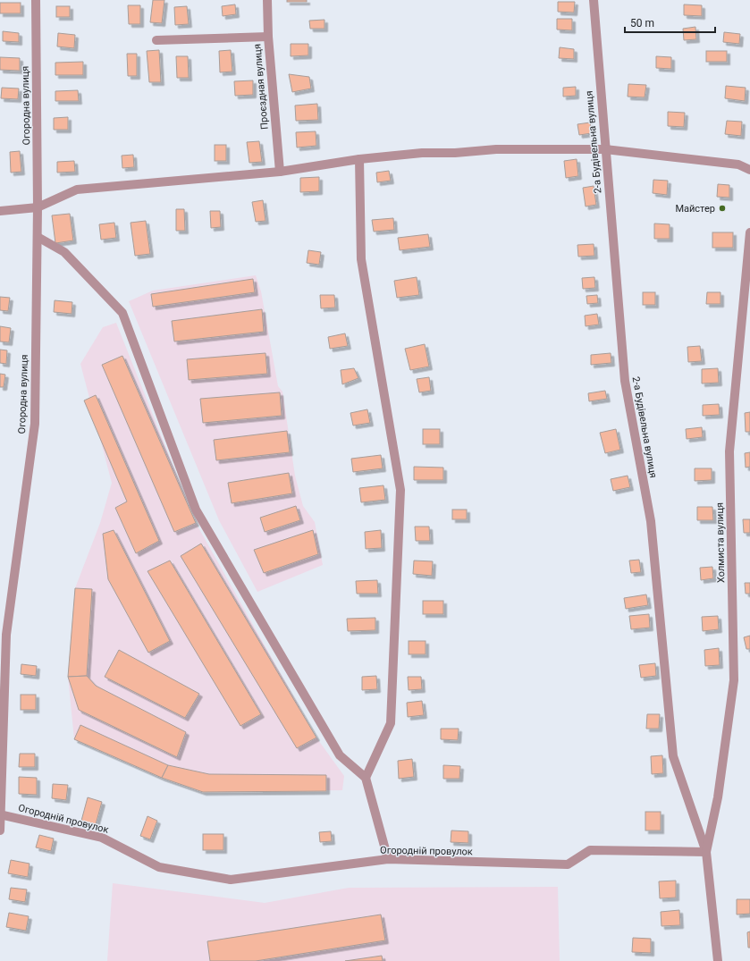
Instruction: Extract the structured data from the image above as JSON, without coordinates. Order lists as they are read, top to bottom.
{
  "streets": {
    "street": [
      "Проєздная вулиця",
      "Огородна вулиця",
      "2-а Будівельна вулиця",
      "Холмиста вулиця",
      "Огородній провулок"
    ]
  },
  "crossings": [
    ["Огородна вулиця", "Огородній провулок"],
    ["2-а Будівельна вулиця", "Холмиста вулиця"],
    ["2-а Будівельна вулиця", "Огородній провулок"],
    ["Холмиста вулиця", "Огородній провулок"]
  ],
  "places": ["Майстер"],
  "scale_bar": "50 m"
}
